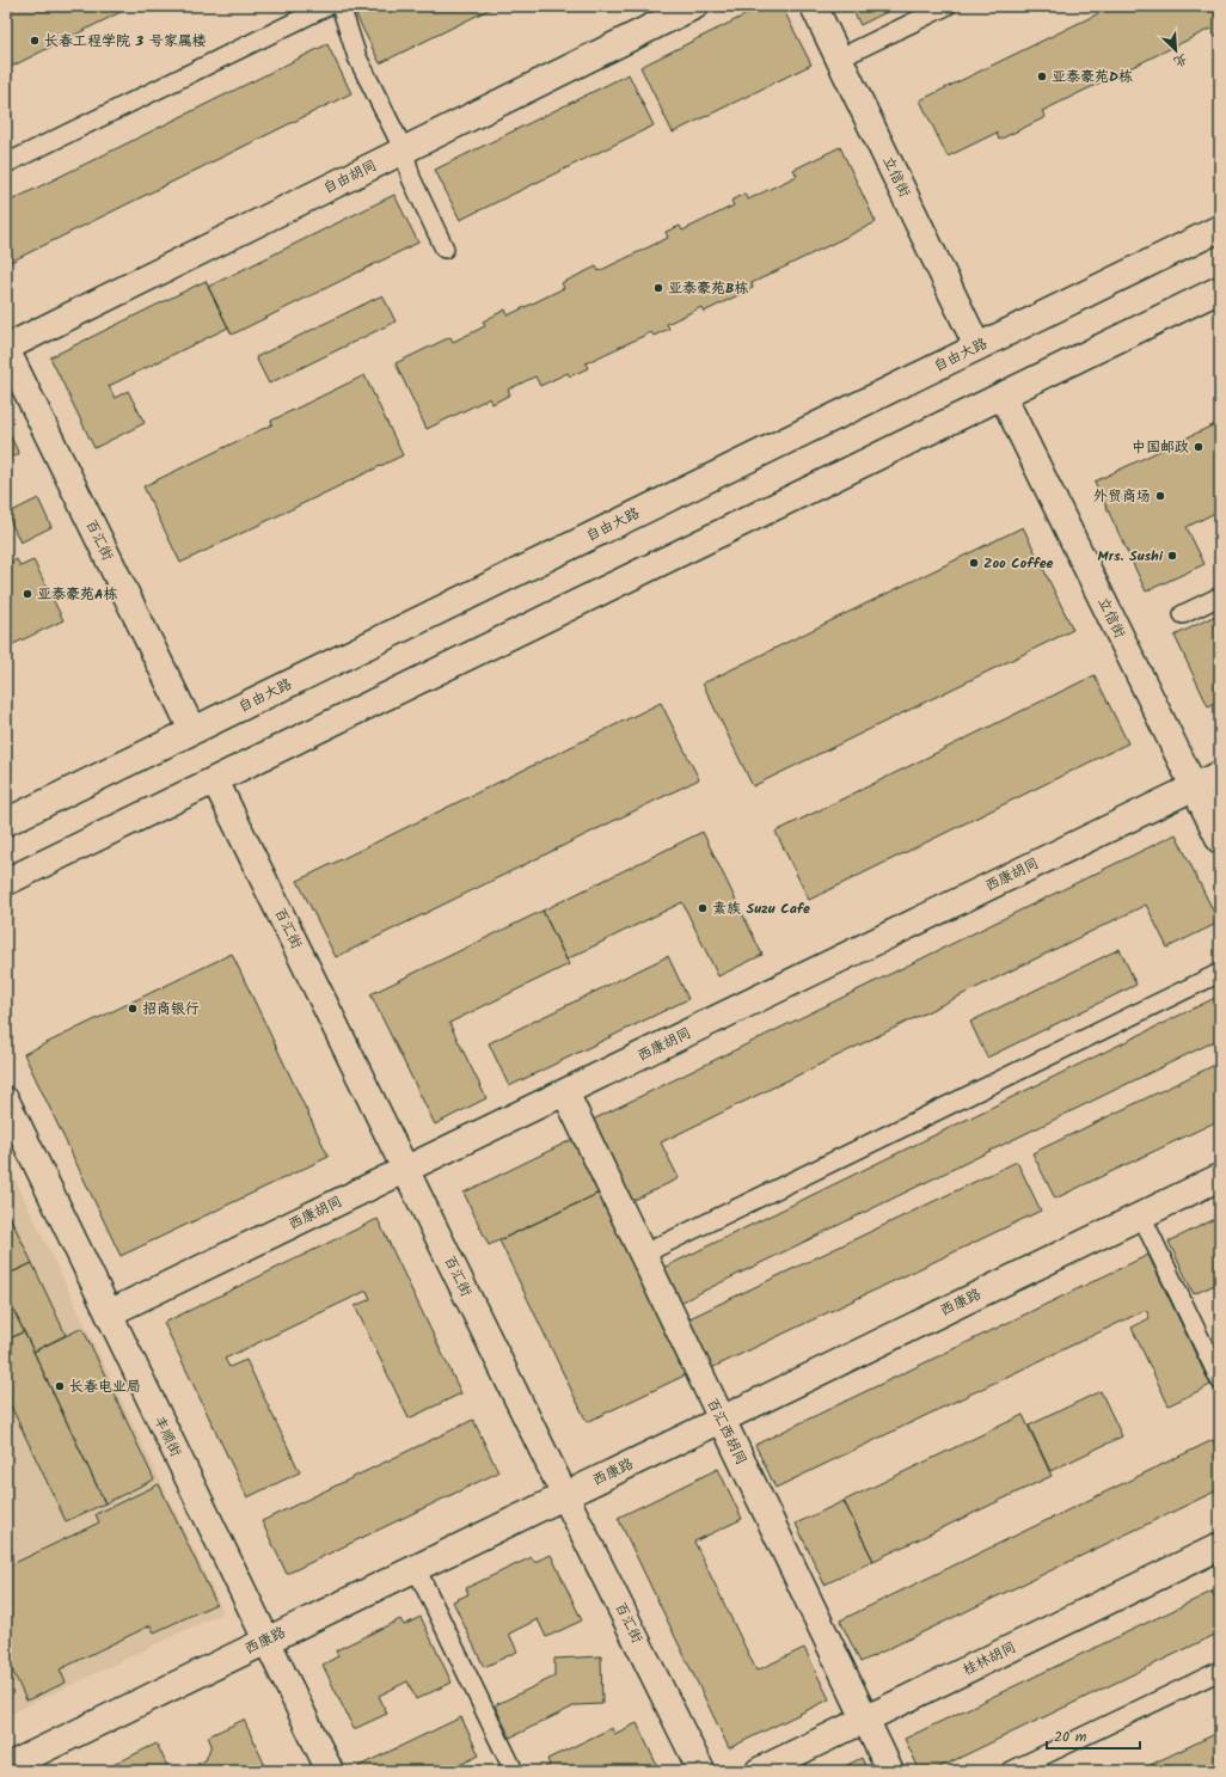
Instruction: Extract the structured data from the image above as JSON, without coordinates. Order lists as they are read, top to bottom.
{
  "streets": {
    "street": [
      "自由胡同",
      "立信街",
      "自由大路",
      "百汇街",
      "西康胡同",
      "西康路",
      "百汇西胡同",
      "丰顺街",
      "桂林胡同"
    ]
  },
  "crossings": [
    ["自由胡同", "百汇街"],
    ["立信街", "自由大路"],
    ["立信街", "西康胡同"],
    ["自由大路", "百汇街"],
    ["百汇街", "西康胡同"],
    ["百汇街", "西康路"],
    ["西康胡同", "百汇西胡同"],
    ["西康胡同", "丰顺街"],
    ["西康路", "百汇西胡同"],
    ["西康路", "丰顺街"],
    ["百汇西胡同", "桂林胡同"]
  ],
  "places": [
    "长春工程学院 3 号家属楼",
    "亚泰豪苑D栋",
    "亚泰豪苑B栋",
    "中国邮政",
    "外贸商场",
    "Mrs. Sushi",
    "Zoo Coffee",
    "亚泰豪苑A栋",
    "素族 Suzu Cafe",
    "招商银行",
    "长春电业局"
  ],
  "scale_bar": "20 m",
  "north": "bottom right"
}
